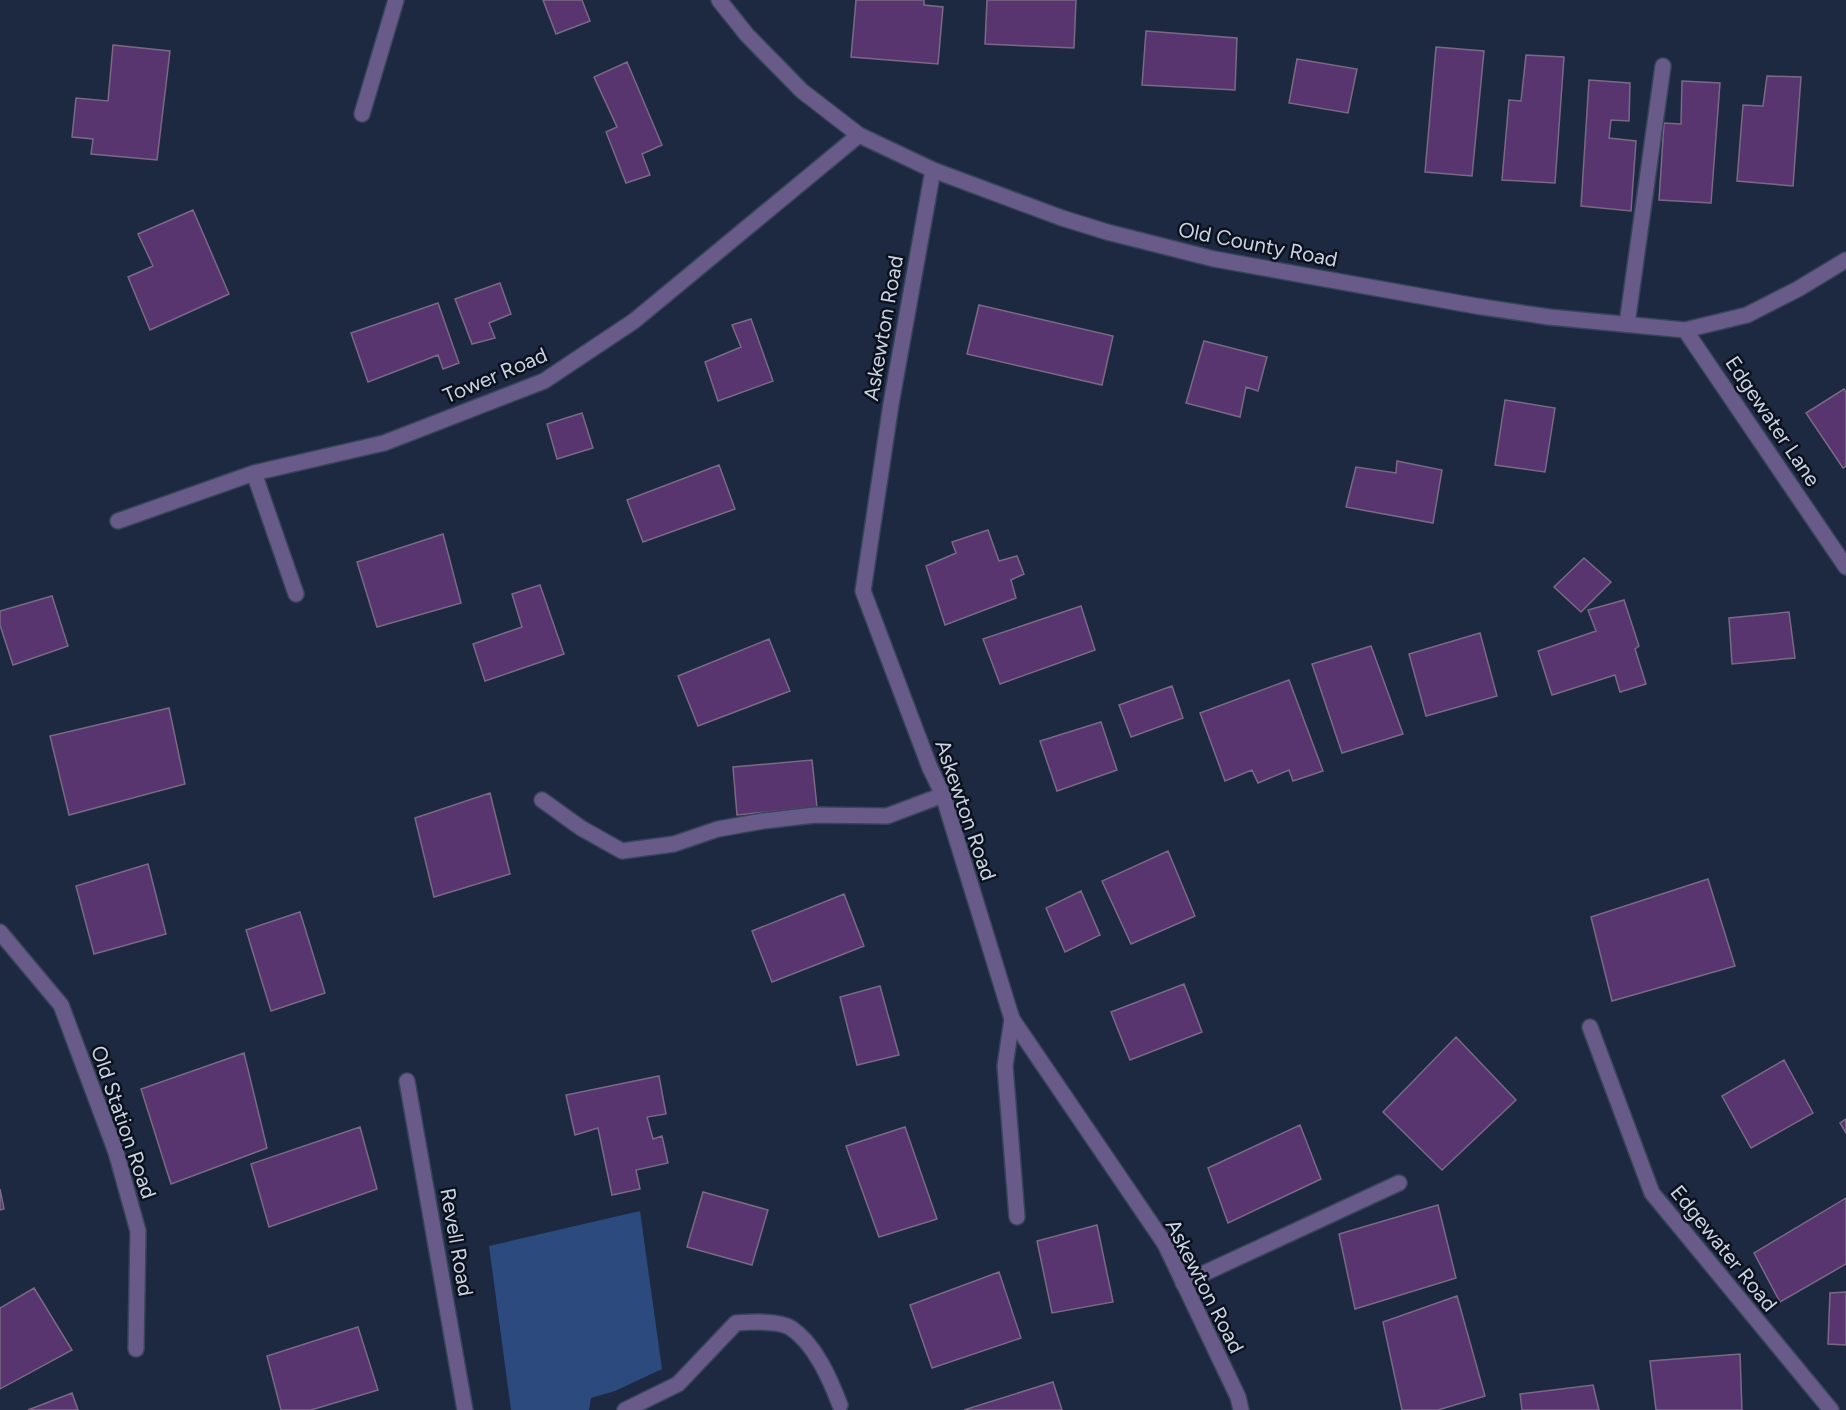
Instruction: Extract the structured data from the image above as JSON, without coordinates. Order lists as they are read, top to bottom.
{
  "streets": {
    "street": [
      "Old County Road",
      "Askewton Road",
      "Tower Road",
      "Edgewater Lane",
      "Old Station Road",
      "Revell Road",
      "Edgewater Road"
    ]
  },
  "crossings": [
    ["Old County Road", "Askewton Road"],
    ["Old County Road", "Tower Road"],
    ["Old County Road", "Edgewater Lane"]
  ]
}
